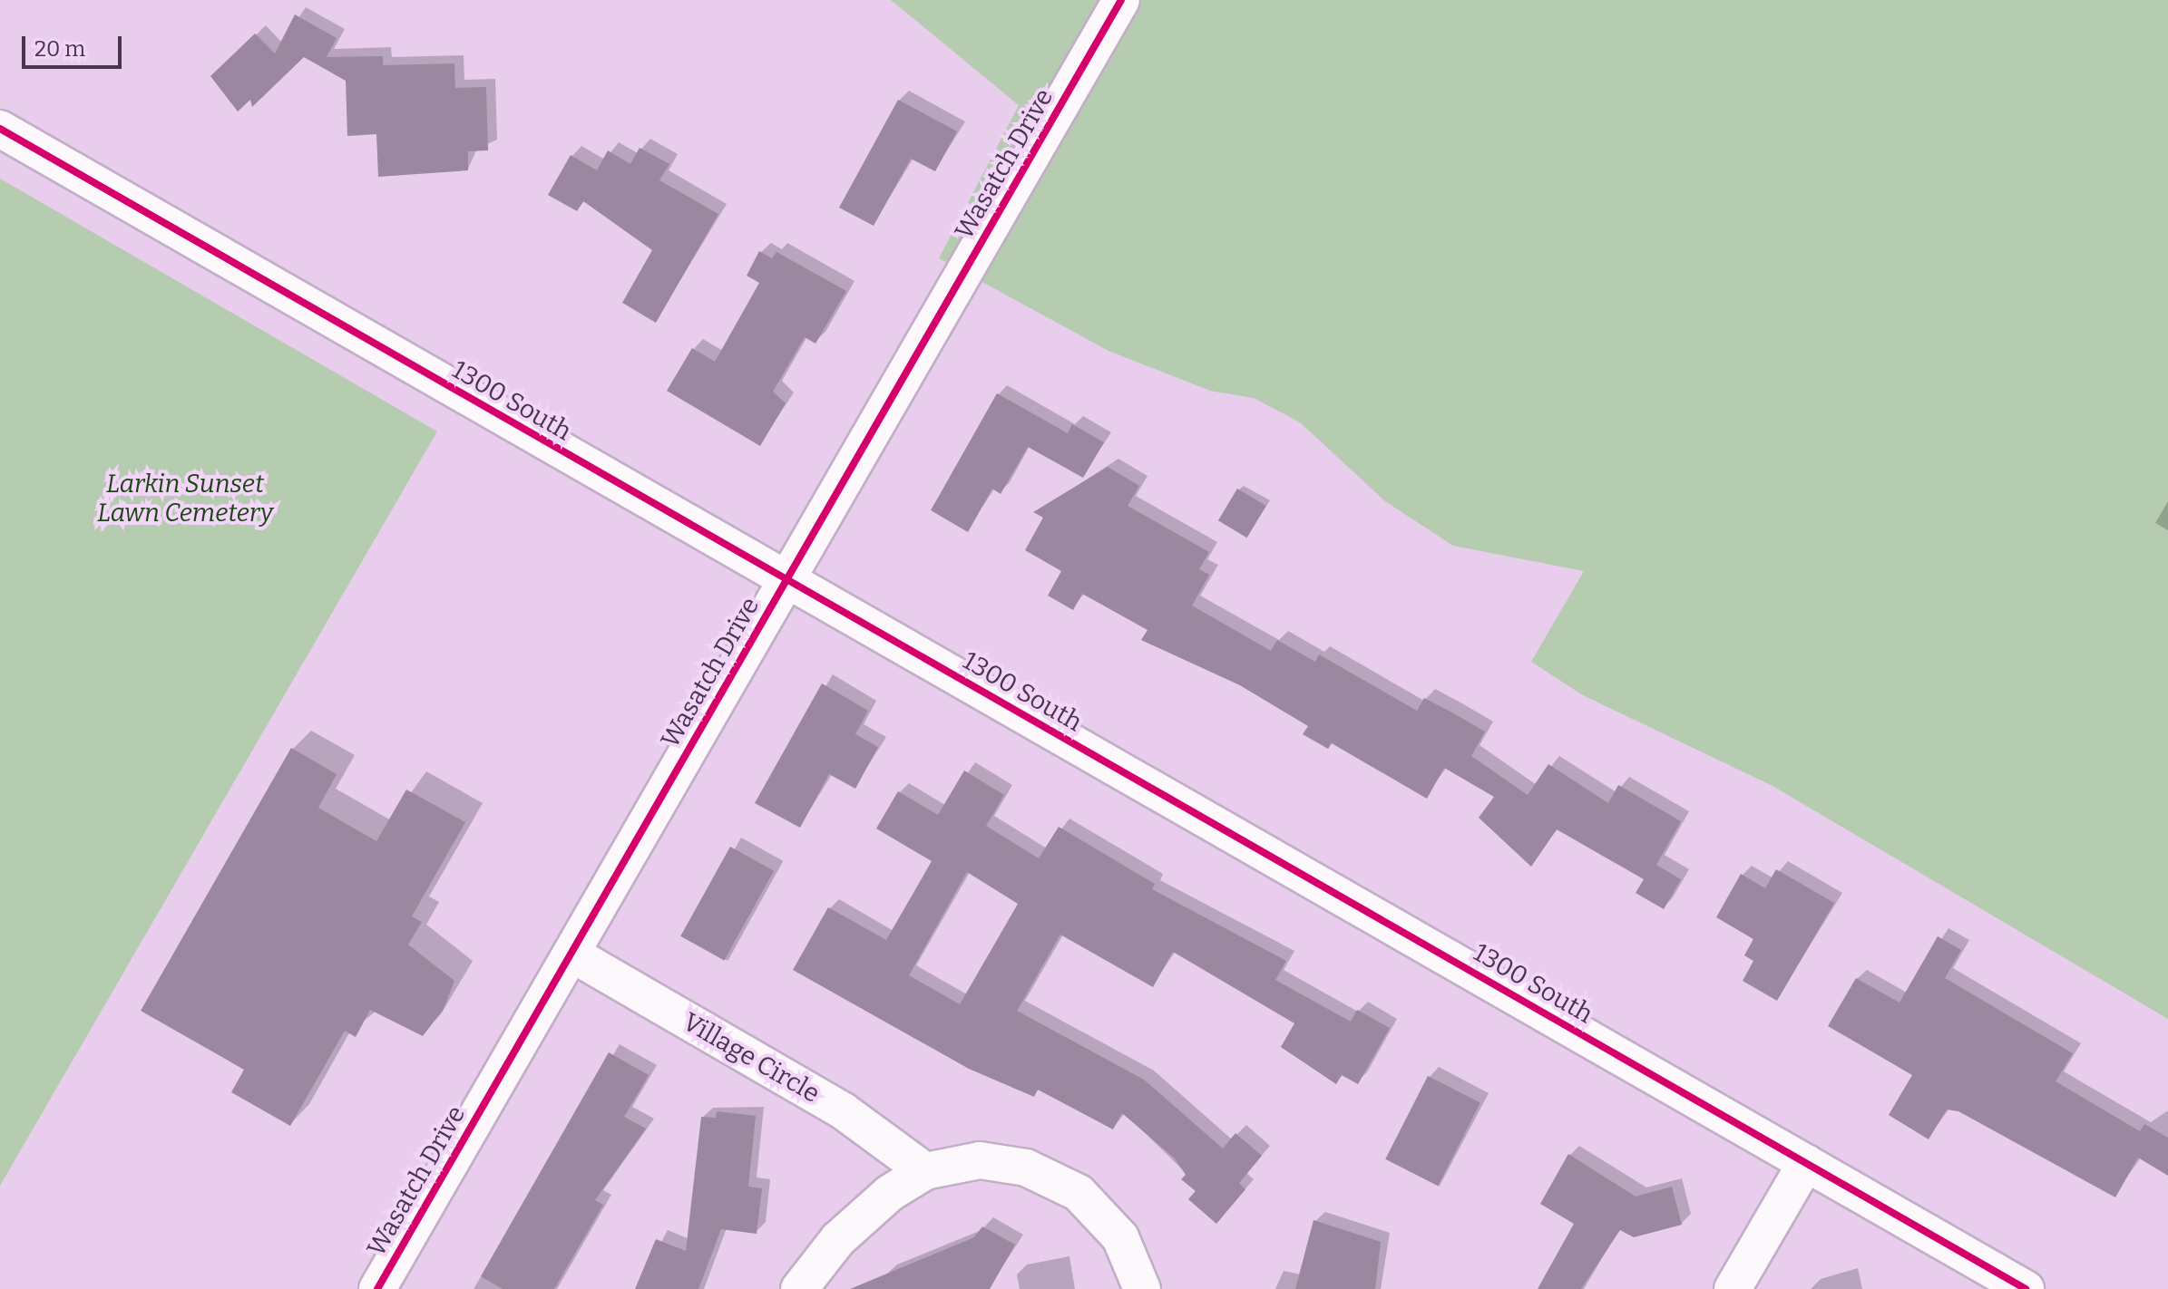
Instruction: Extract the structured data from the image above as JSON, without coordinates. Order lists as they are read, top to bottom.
{
  "streets": {
    "street": ["Wasatch Drive", "1300 South", "Village Circle"]
  },
  "crossings": [
    ["Wasatch Drive", "1300 South"],
    ["Wasatch Drive", "Village Circle"]
  ],
  "parks": ["Larkin Sunset Lawn Cemetery"],
  "scale_bar": "20 m"
}
